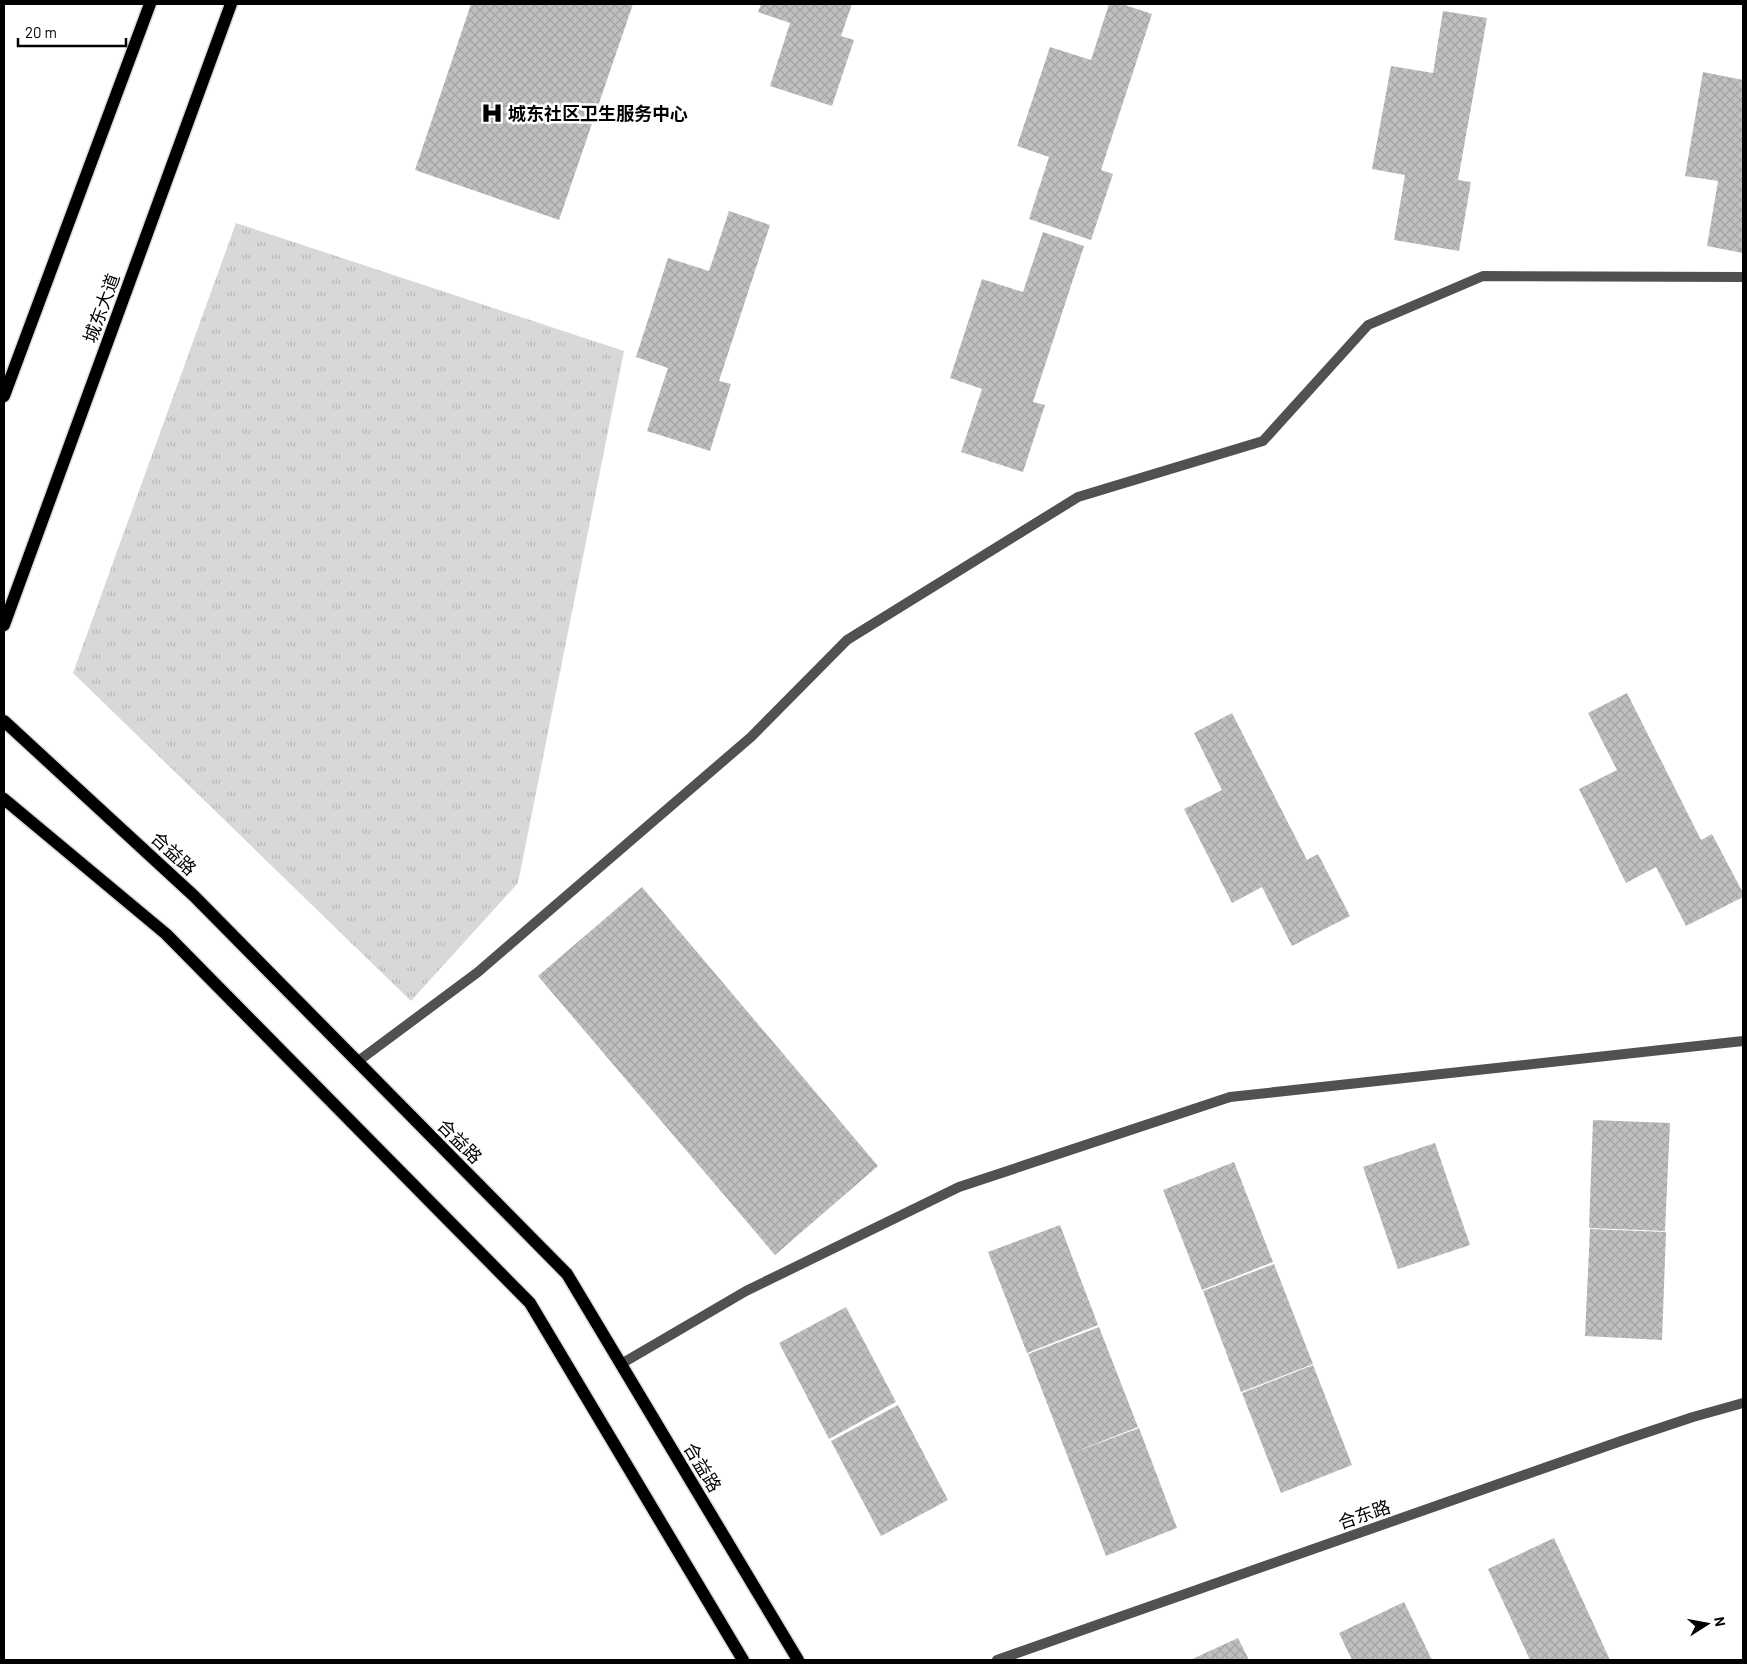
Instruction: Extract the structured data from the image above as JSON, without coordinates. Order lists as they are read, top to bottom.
{
  "streets": {
    "main road": ["城东大道", "合益路"],
    "street": ["合东路"]
  },
  "places": {
    "hospital": ["城东社区卫生服务中心"]
  },
  "scale_bar": "20 m",
  "north": "right"
}
